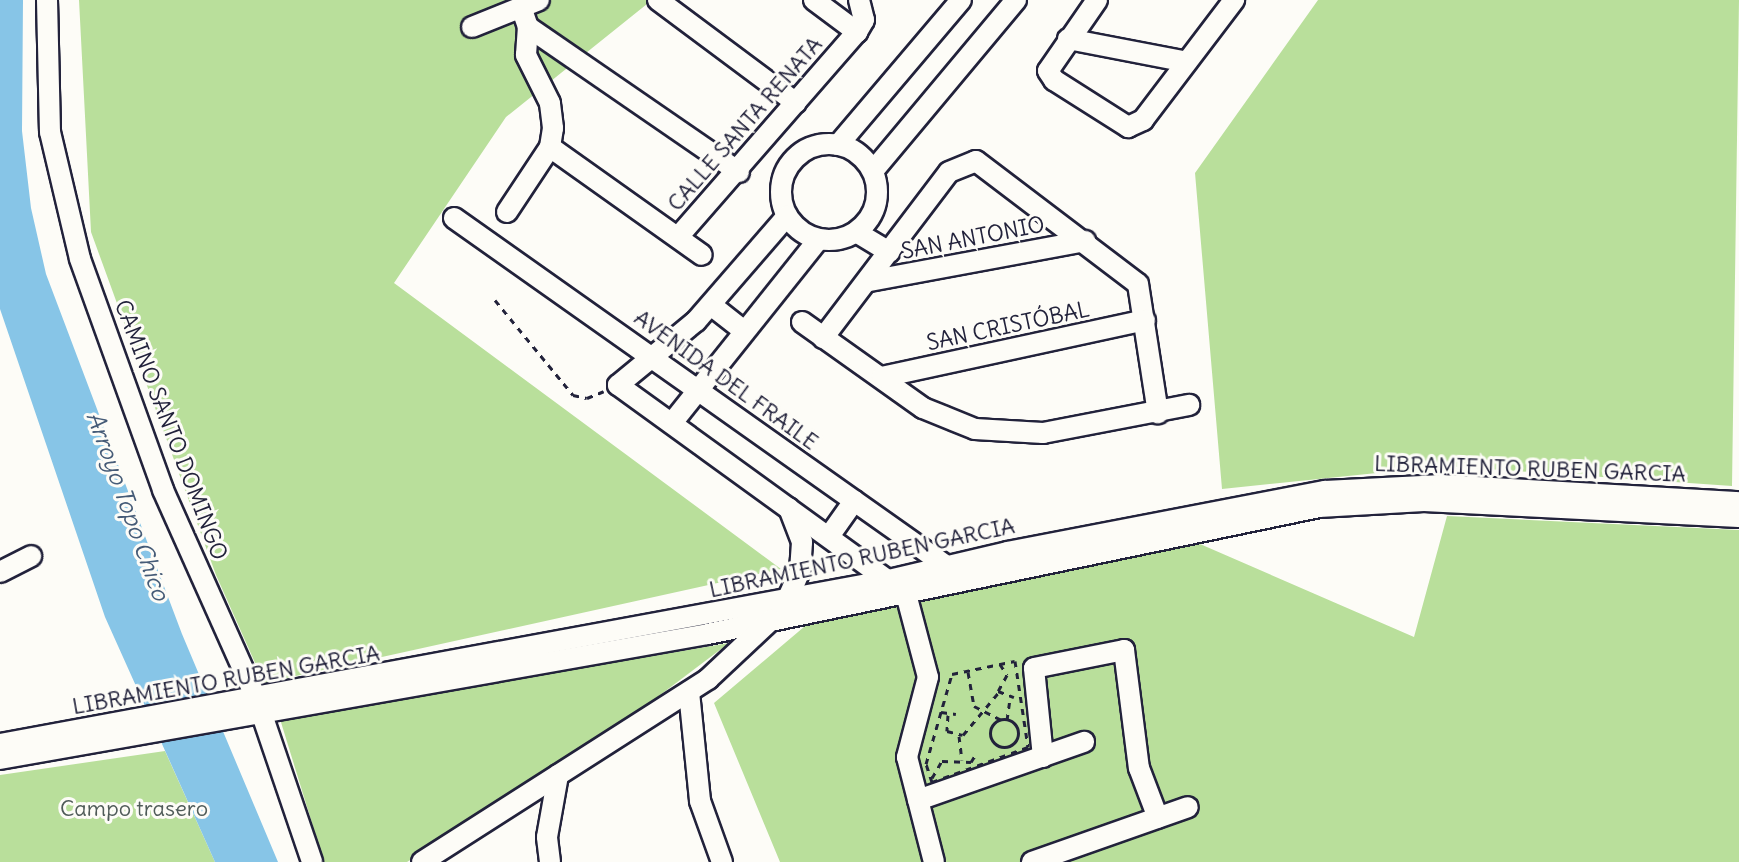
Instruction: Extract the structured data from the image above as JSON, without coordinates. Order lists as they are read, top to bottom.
{
  "streets": {
    "street": [
      "CALLE SANTA RENATA",
      "SAN ANTONIO",
      "SAN CRISTÓBAL",
      "AVENIDA DEL FRAILE",
      "CAMINO SANTO DOMINGO",
      "LIBRAMIENTO RUBEN GARCIA"
    ]
  },
  "crossings": [
    ["AVENIDA DEL FRAILE", "LIBRAMIENTO RUBEN GARCIA"],
    ["CAMINO SANTO DOMINGO", "LIBRAMIENTO RUBEN GARCIA"]
  ],
  "water": ["Arroyo Topo Chico"],
  "parks": ["Campo trasero"]
}
